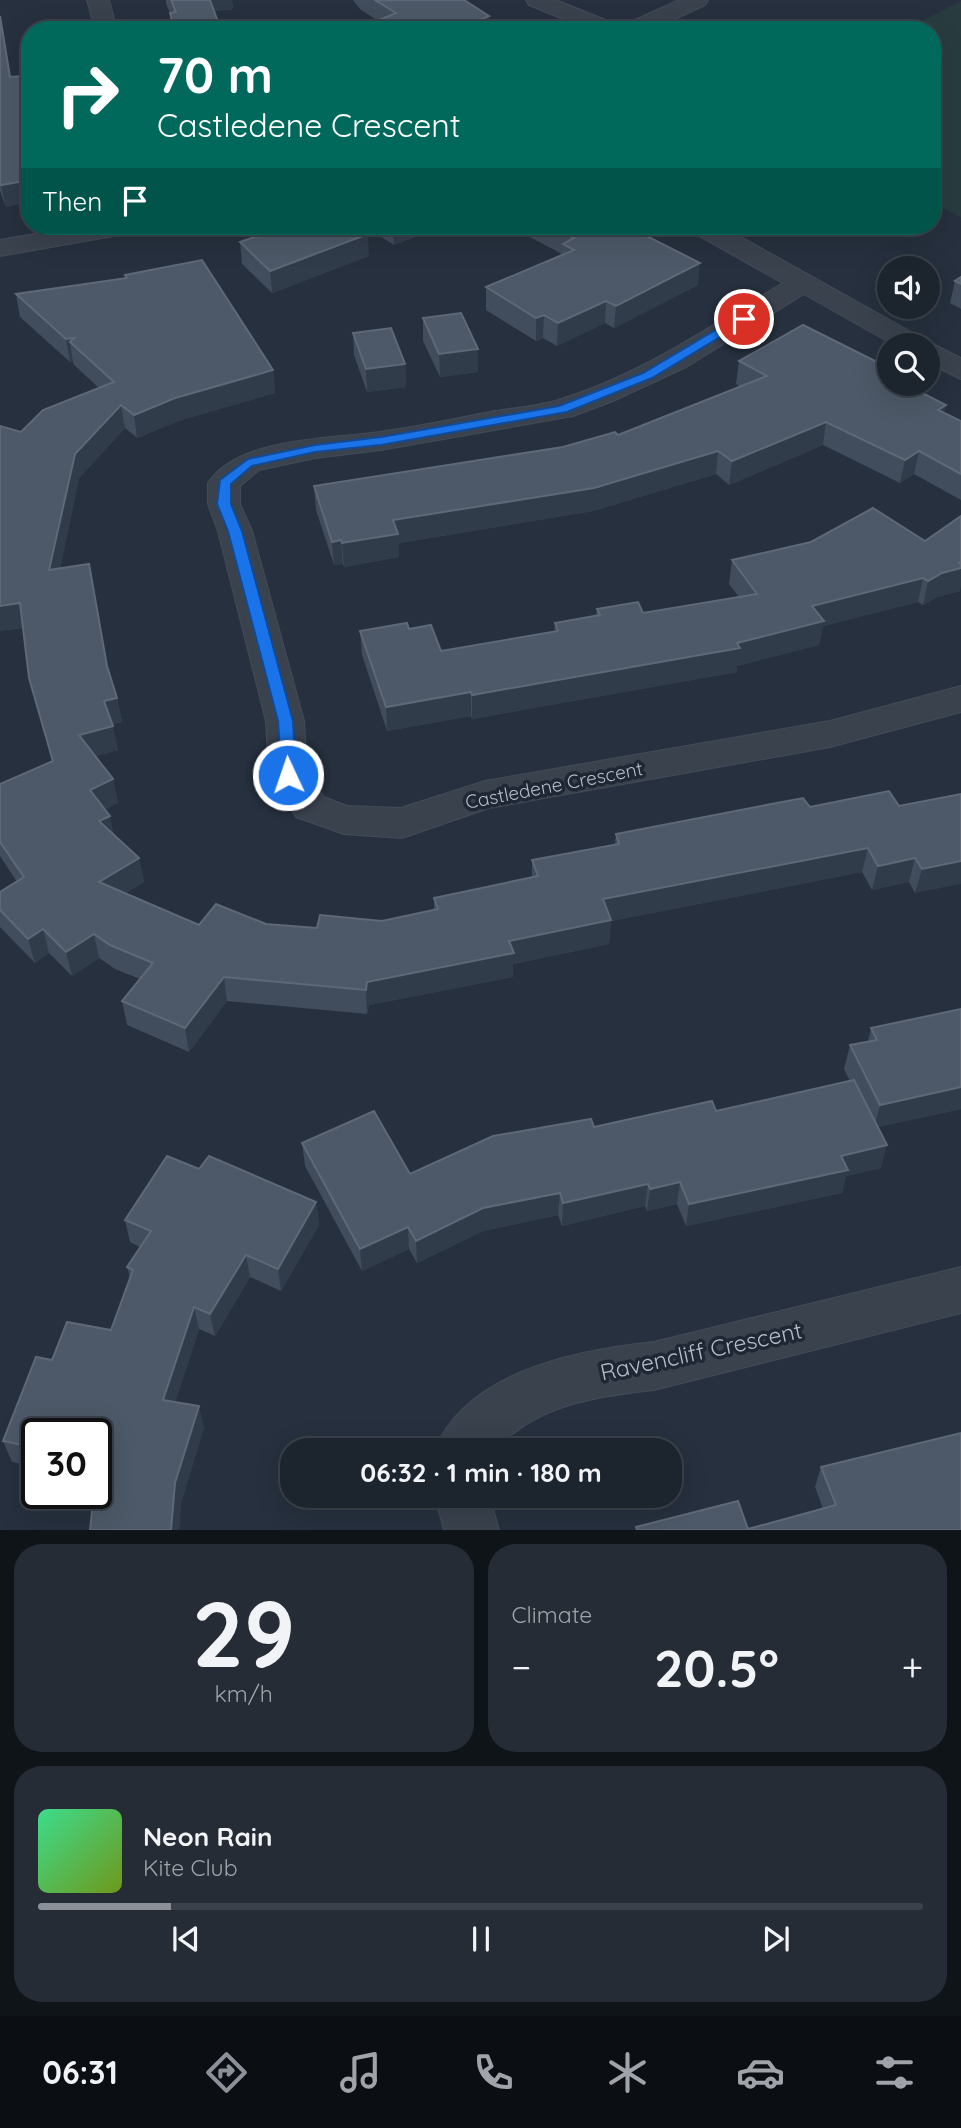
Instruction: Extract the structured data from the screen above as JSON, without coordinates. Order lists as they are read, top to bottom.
{
  "streets": {
    "street": ["Castledene Crescent", "Ravencliff Crescent"]
  },
  "page": {
    "turn": ["70 m", "Castledene Crescent"],
    "then": "Then",
    "limit": "30",
    "trip": "06:32 · 1 min · 180 m",
    "tile": [
      ["29", "km/h"],
      "Climate"
    ],
    "heat": ["−", "20.5°", "+"],
    "song": ["Neon Rain", "Kite Club"],
    "tabs": "06:31"
  }
}
